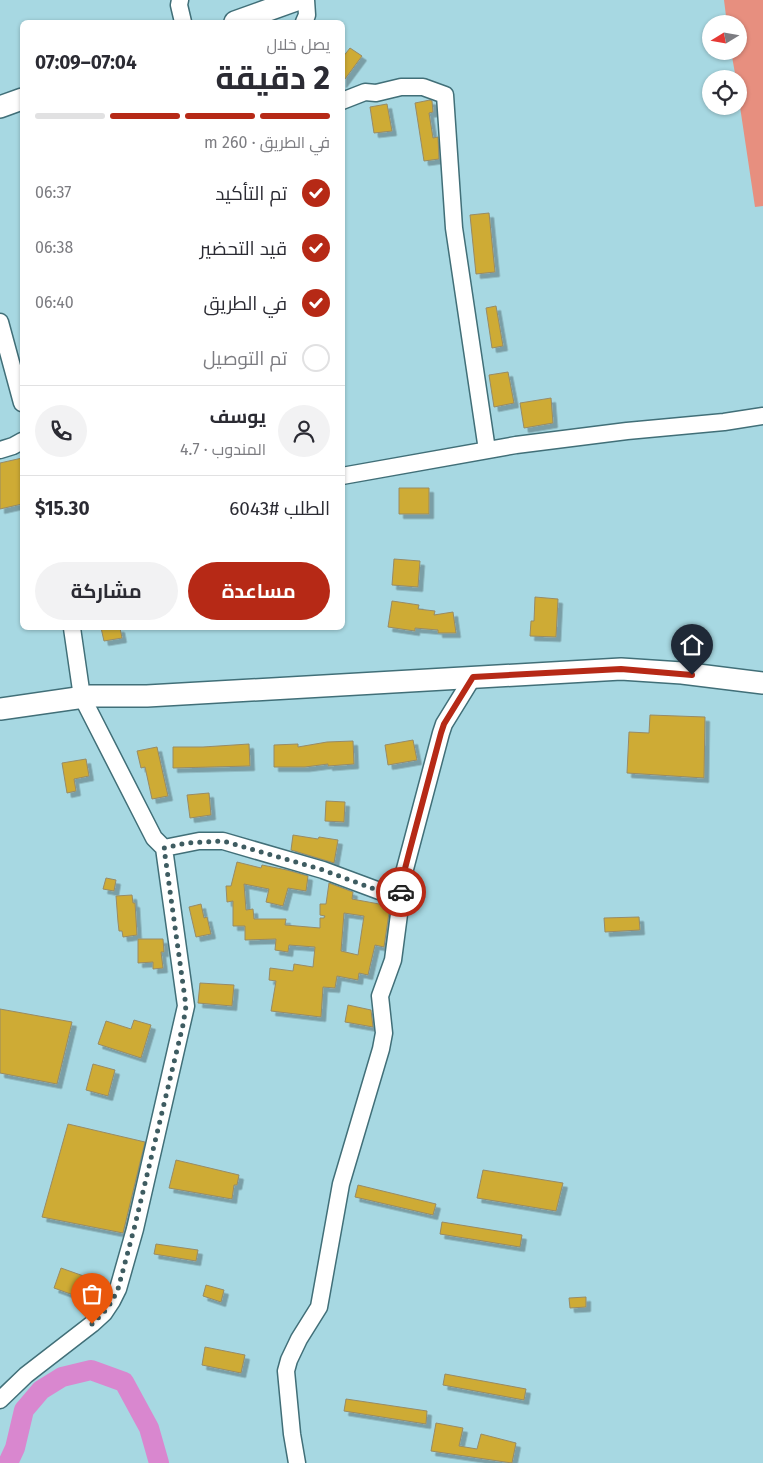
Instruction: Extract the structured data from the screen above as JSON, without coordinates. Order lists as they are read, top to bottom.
{
  "north": "left",
  "page": {
    "heading": ["2 دقيقة", "يصل خلال", "07:04–07:09"],
    "panel": [
      "يوسف",
      "المندوب · 4.7",
      "الطلب #6043",
      "$15.30"
    ],
    "bar": "في الطريق · 260 m",
    "list": [
      ["تم التأكيد", "06:37"],
      ["قيد التحضير", "06:38"],
      ["في الطريق", "06:40"],
      "تم التوصيل"
    ],
    "buttons": ["مساعدة", "مشاركة"]
  }
}
